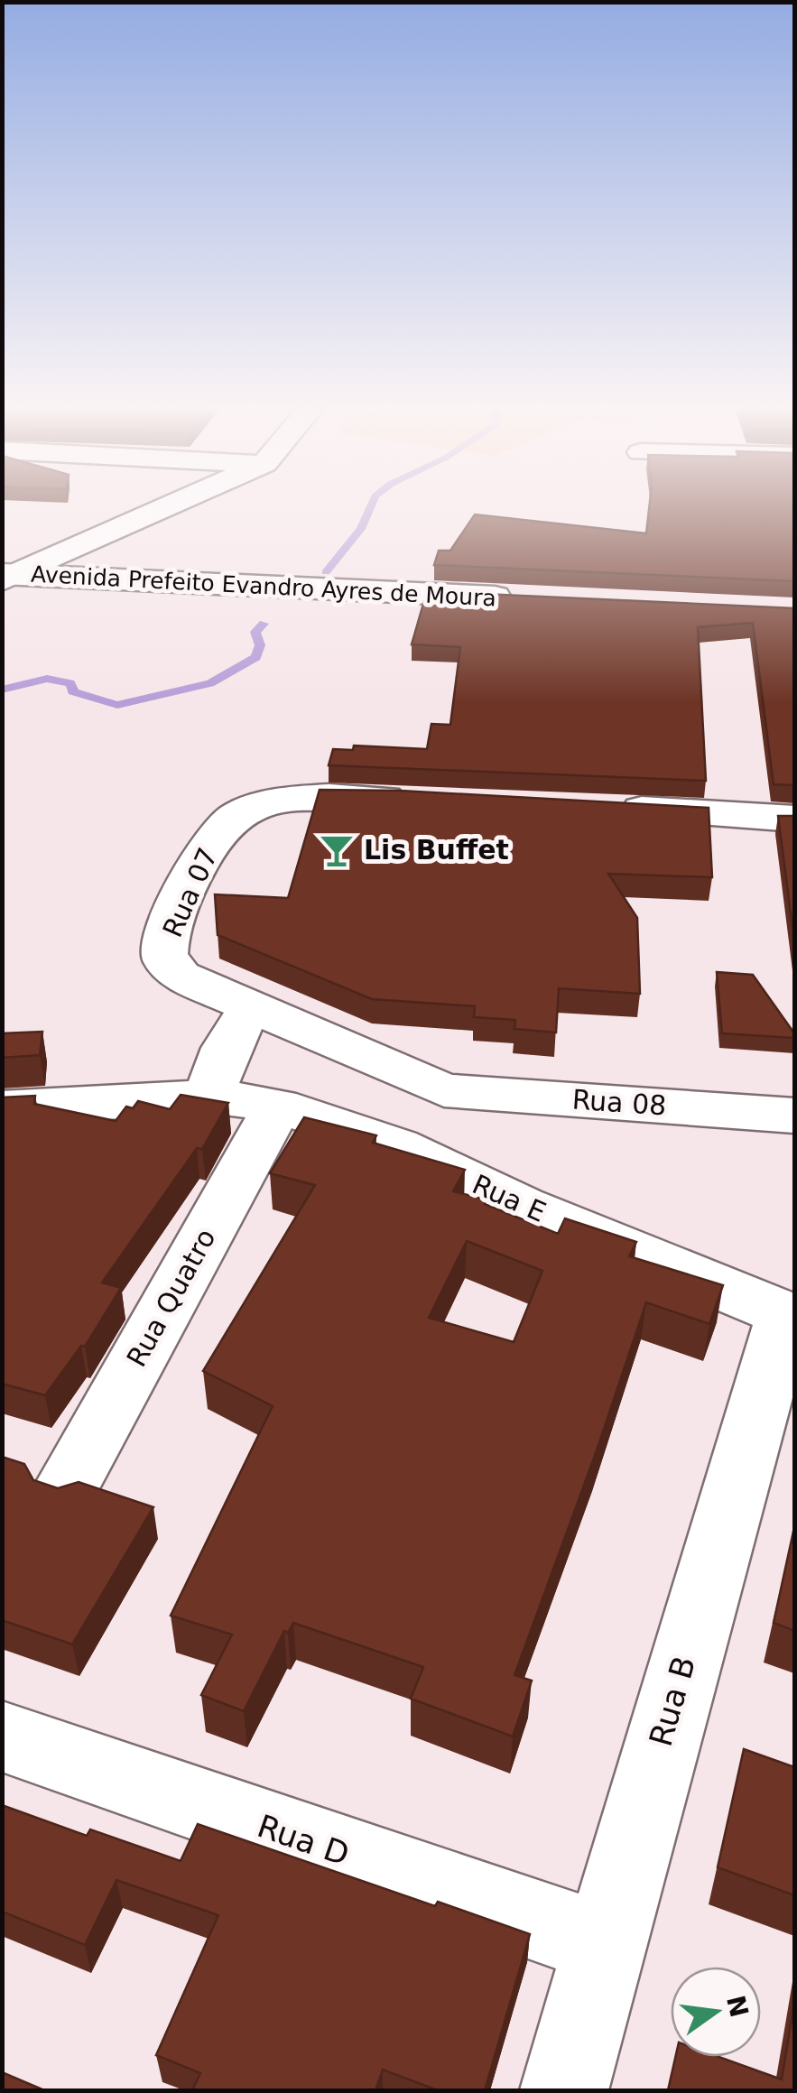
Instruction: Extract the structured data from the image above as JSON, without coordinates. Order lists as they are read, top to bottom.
{
  "streets": {
    "street": [
      "Avenida Prefeito Evandro Ayres de Moura",
      "Rua 07",
      "Rua 08",
      "Rua E",
      "Rua Quatro",
      "Rua B",
      "Rua D"
    ]
  },
  "crossings": [
    ["Rua 07", "Rua 08"],
    ["Rua E", "Rua Quatro"],
    ["Rua E", "Rua B"],
    ["Rua B", "Rua D"]
  ],
  "places": {
    "bar": ["Lis Buffet"]
  },
  "north": "right"
}
